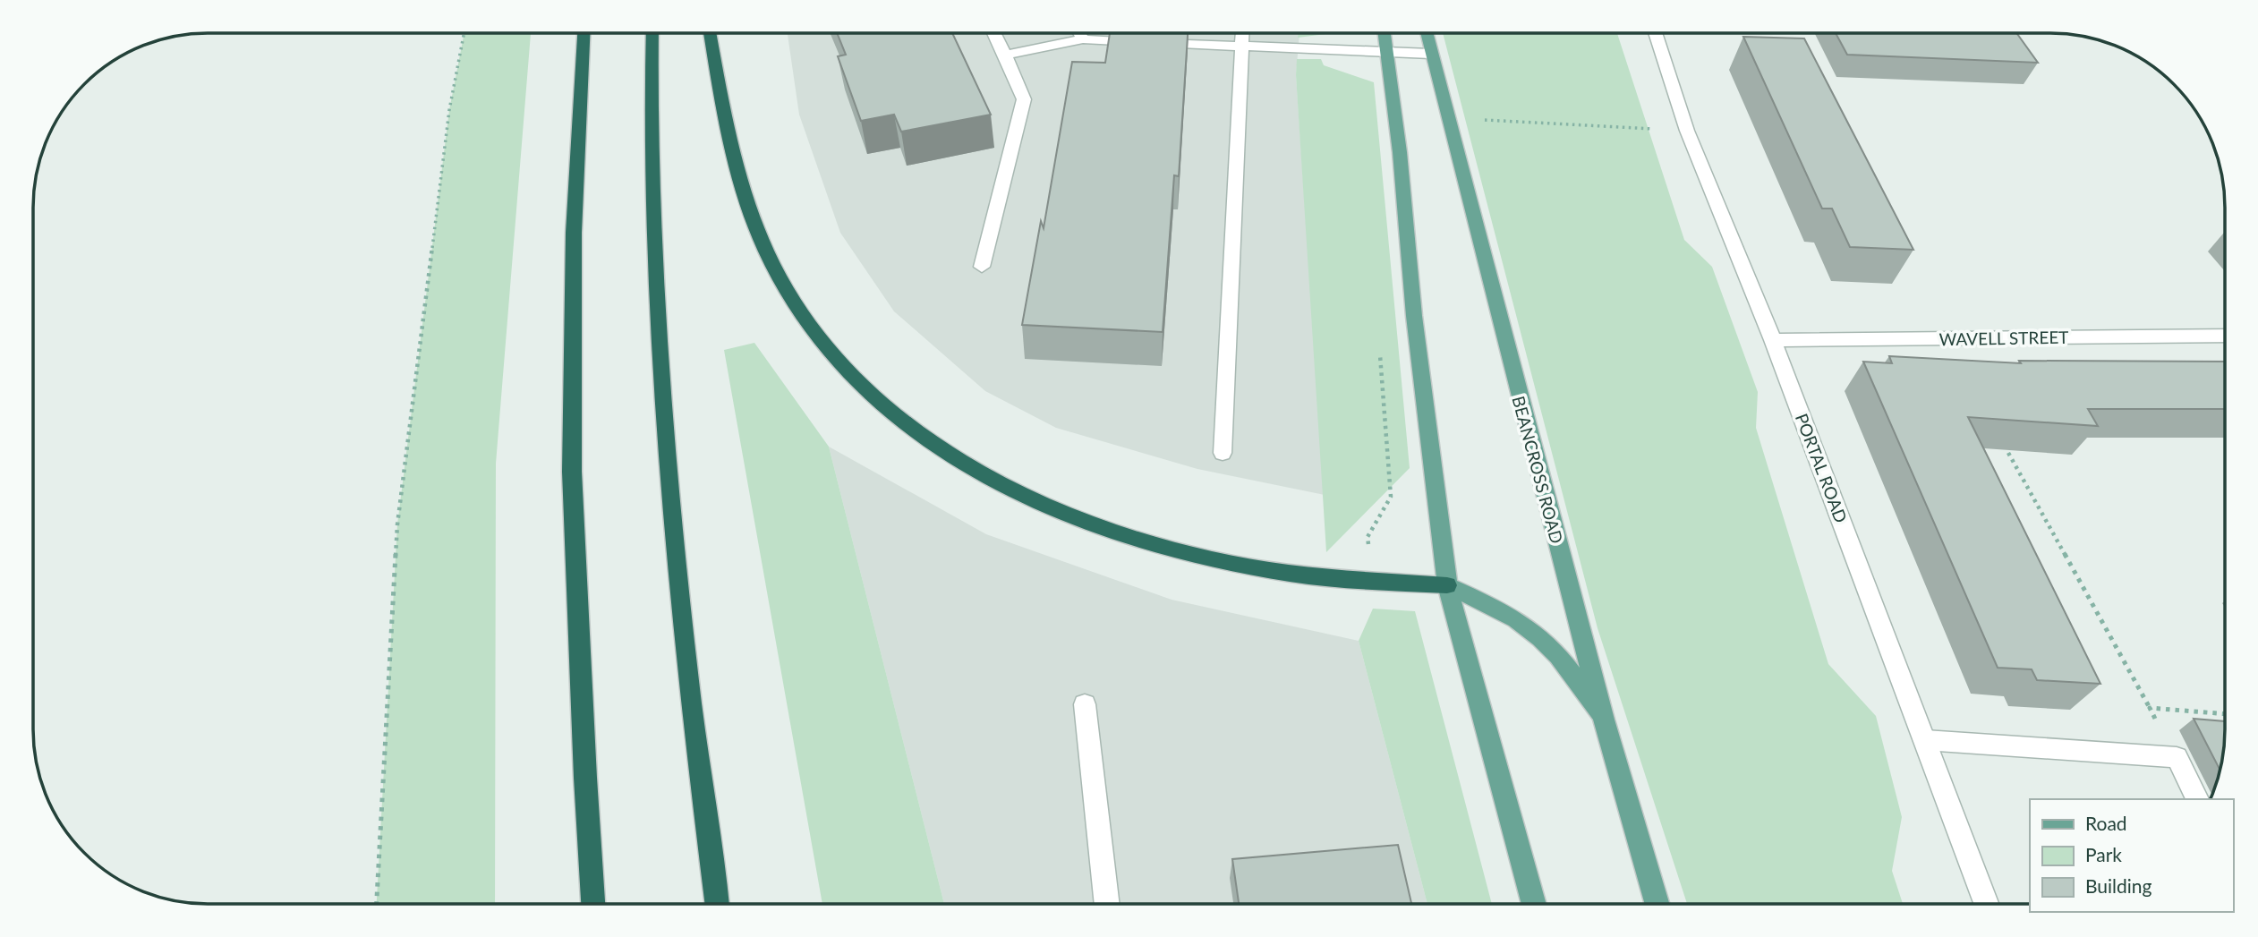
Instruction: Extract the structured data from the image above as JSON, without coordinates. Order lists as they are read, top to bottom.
{
  "streets": {
    "main road": ["BEANCROSS ROAD"],
    "street": ["WAVELL STREET", "PORTAL ROAD"]
  },
  "crossings": [
    ["WAVELL STREET", "PORTAL ROAD"]
  ],
  "legend": ["Road", "Park", "Building"]
}
